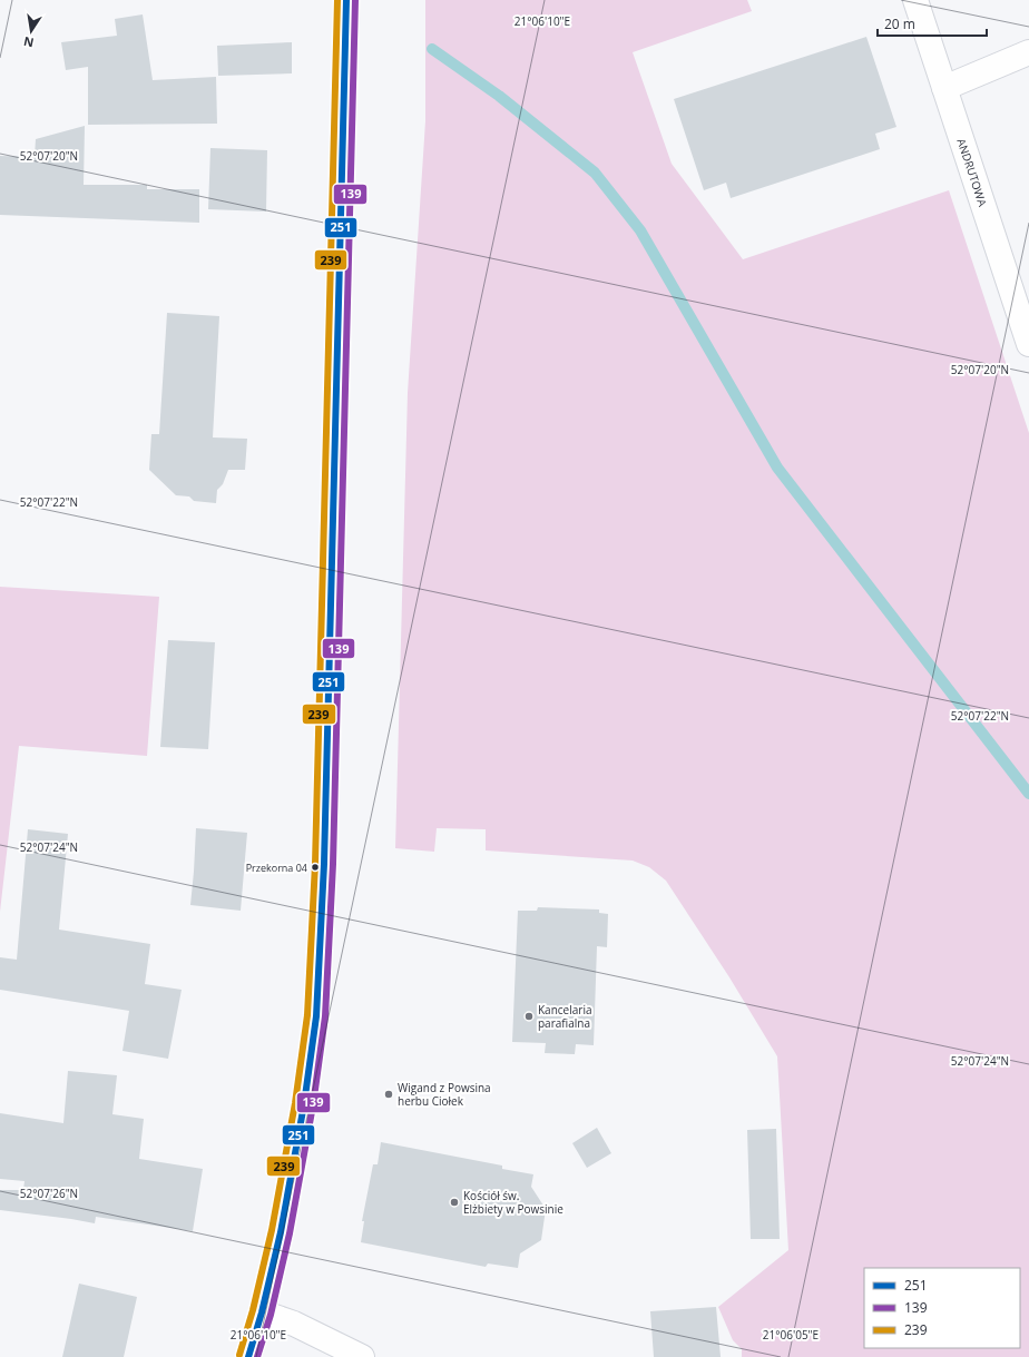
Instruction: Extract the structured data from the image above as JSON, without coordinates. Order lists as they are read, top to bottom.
{
  "streets": {
    "street": ["ANDRUTOWA"]
  },
  "places": [
    "Przekorna 04",
    "Kancelaria parafialna",
    "Wigand z Powsina herbu Ciołek",
    "Kościół św. Elżbiety w Powsinie"
  ],
  "lines": ["transit line 251", "transit line 139", "transit line 239"],
  "legend": ["251", "139", "239"],
  "scale_bar": "20 m",
  "north": "bottom",
  "coordinates": [
    "21°06'10\"E",
    "52°07'20\"N",
    "52°07'22\"N",
    "52°07'24\"N",
    "52°07'26\"N",
    "21°06'05\"E"
  ]
}
